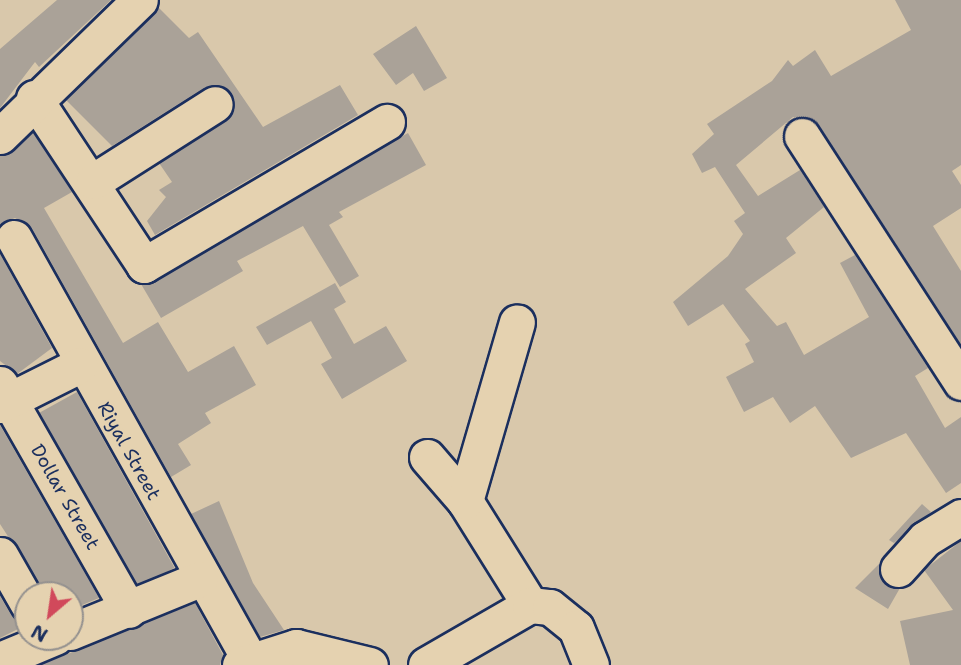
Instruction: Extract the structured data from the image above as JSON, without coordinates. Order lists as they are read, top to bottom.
{
  "streets": {
    "street": ["Riyal Street", "Dollar Street"]
  },
  "north": "bottom left"
}
